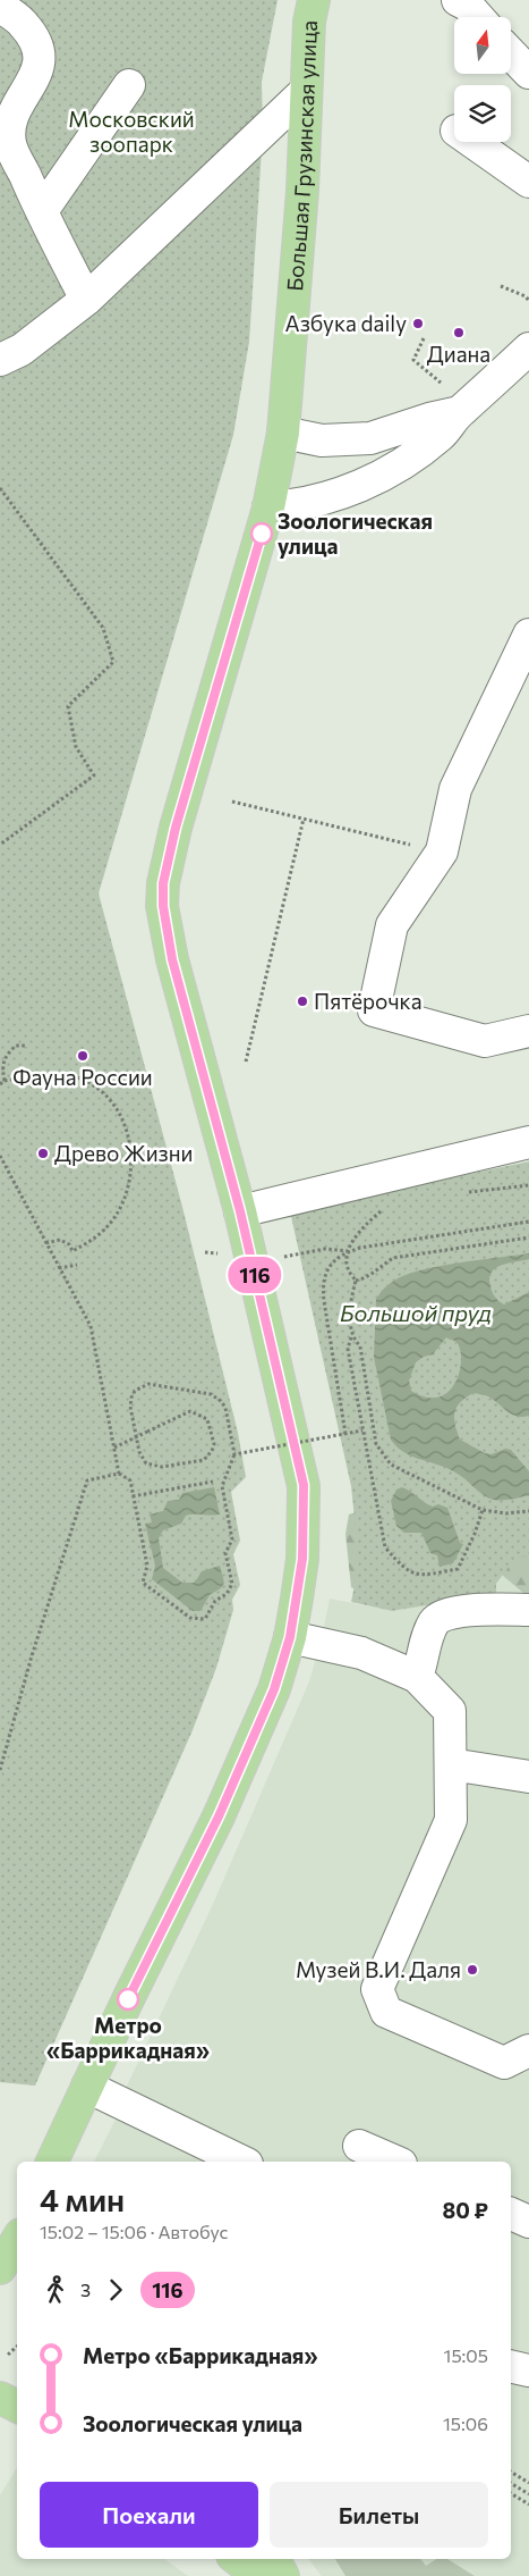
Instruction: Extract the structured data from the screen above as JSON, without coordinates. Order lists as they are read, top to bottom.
{
  "streets": {
    "main road": ["Большая Грузинская улица"]
  },
  "water": ["Большой пруд"],
  "parks": ["Московский зоопарк"],
  "places": [
    "Азбука daily",
    "Диана",
    "Зоологическая улица",
    "Пятёрочка",
    "Фауна России",
    "Древо Жизни",
    "Музей В.И. Даля",
    "Метро «Баррикадная»"
  ],
  "lines": ["bus line 116"],
  "north": "top",
  "page": {
    "on_map": "116",
    "heading": ["4 мин", "15:02 – 15:06 · Автобус", "80 ₽"],
    "legs": ["3", "116"],
    "list": [
      {
        "name": "Метро «Баррикадная»",
        "value": "15:05"
      },
      {
        "name": "Зоологическая улица",
        "value": "15:06"
      }
    ],
    "buttons": ["Поехали", "Билеты"]
  }
}
